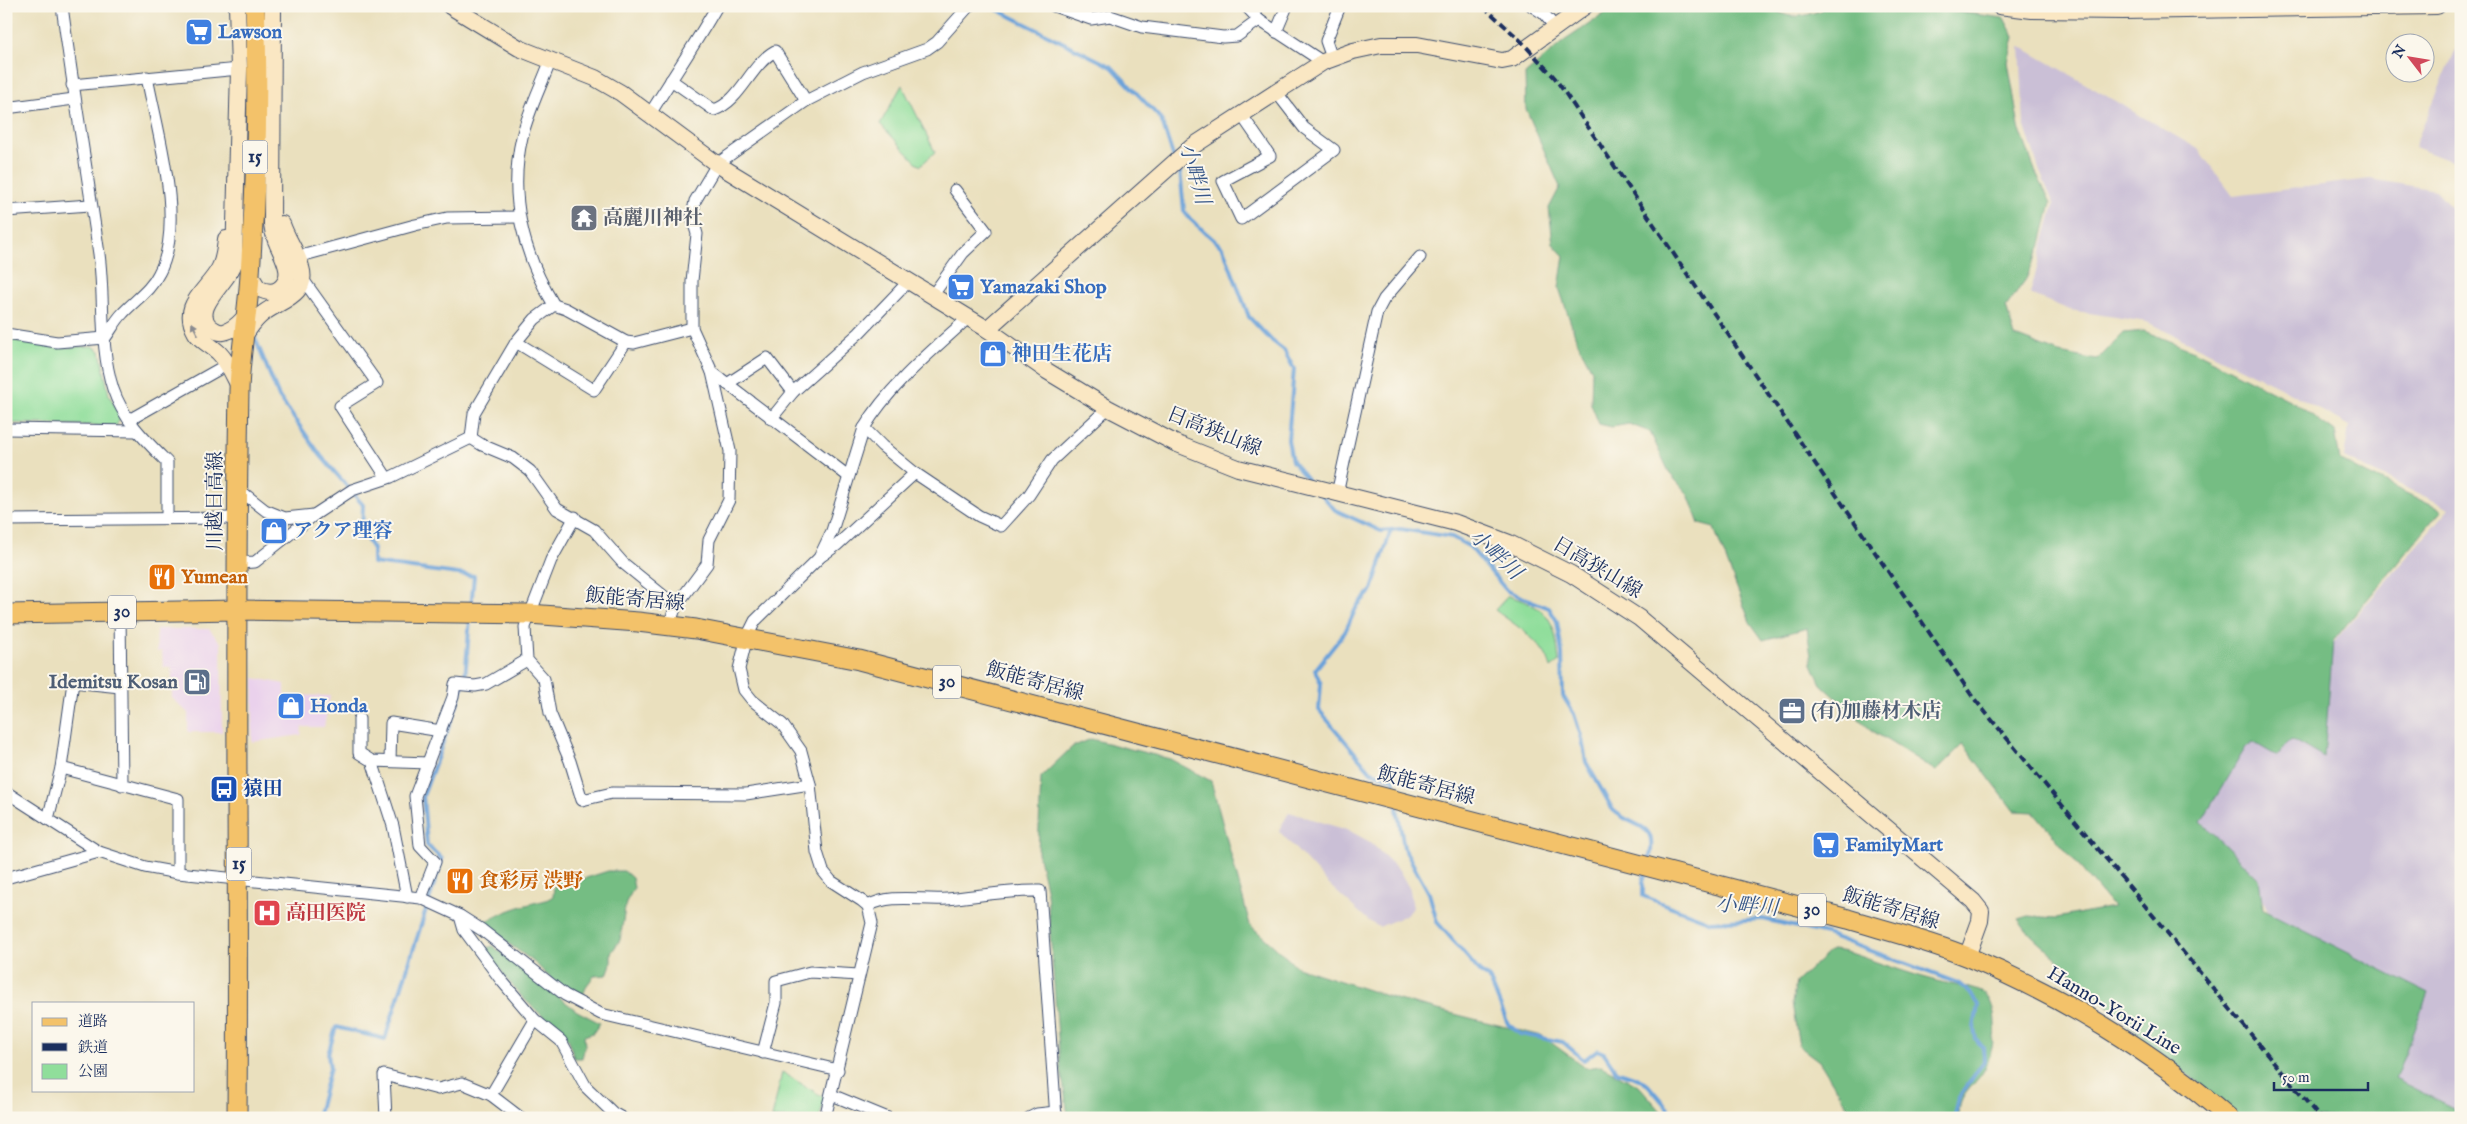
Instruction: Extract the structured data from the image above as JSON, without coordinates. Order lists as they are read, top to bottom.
{
  "streets": {
    "main road": [
      "15",
      "日高狭山線",
      "川越日高線",
      "飯能寄居線",
      "30",
      "Hanno-Yorii Line"
    ]
  },
  "crossings": [
    ["日高狭山線", "飯能寄居線"],
    ["日高狭山線", "Hanno-Yorii Line"],
    ["川越日高線", "飯能寄居線"],
    ["飯能寄居線", "Hanno-Yorii Line"]
  ],
  "water": ["小畔川"],
  "places": {
    "supermarket": ["Lawson", "Yamazaki Shop", "FamilyMart"],
    "temple": ["高麗川神社"],
    "shop": ["神田生花店", "アクア理容", "Honda"],
    "restaurant": ["Yumean", "食彩房 渋野"],
    "fuel station": ["Idemitsu Kosan"],
    "office": ["(有)加藤材木店"],
    "bus stop": ["猿田"],
    "hospital": ["高田医院"]
  },
  "legend": ["道路", "鉄道", "公園"],
  "scale_bar": "50 m",
  "north": "top left"
}
